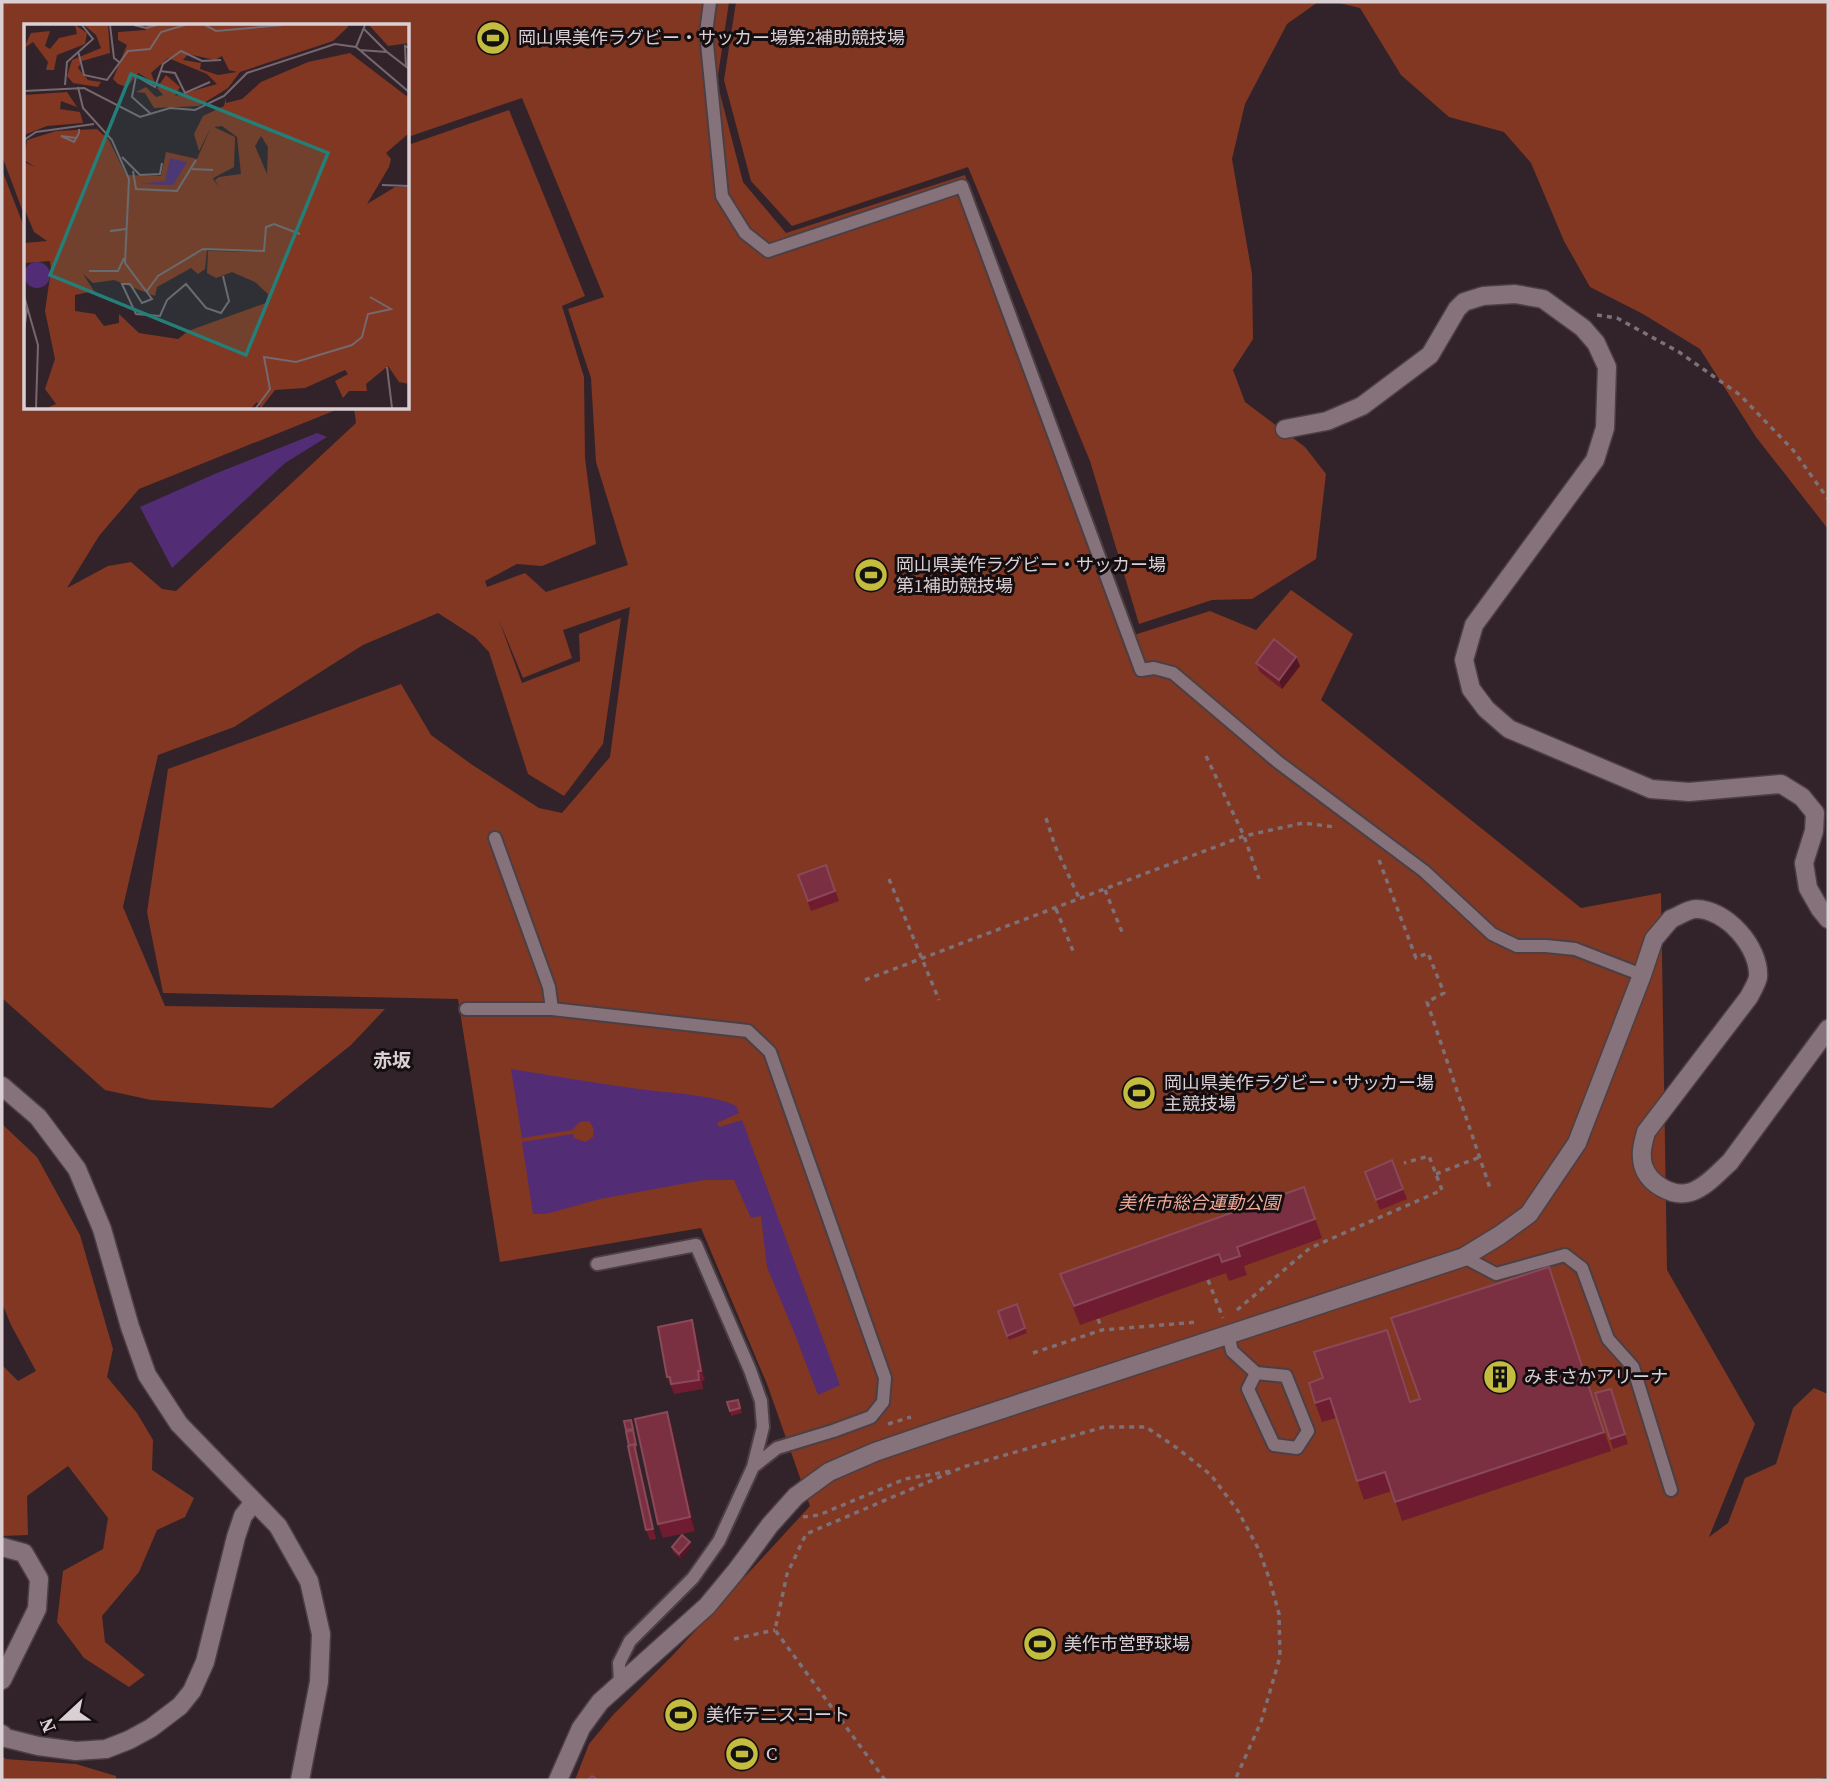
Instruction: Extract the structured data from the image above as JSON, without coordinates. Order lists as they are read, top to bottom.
{
  "districts": ["赤坂"],
  "parks": ["美作市総合運動公園"],
  "places": {
    "sports": [
      "岡山県美作ラグビー・サッカー場第2補助競技場",
      "岡山県美作ラグビー・サッカー場 第1補助競技場",
      "岡山県美作ラグビー・サッカー場 主競技場",
      "美作市営野球場",
      "美作テニスコート",
      "C"
    ],
    "building": ["みまさかアリーナ"]
  },
  "north": "left"
}
